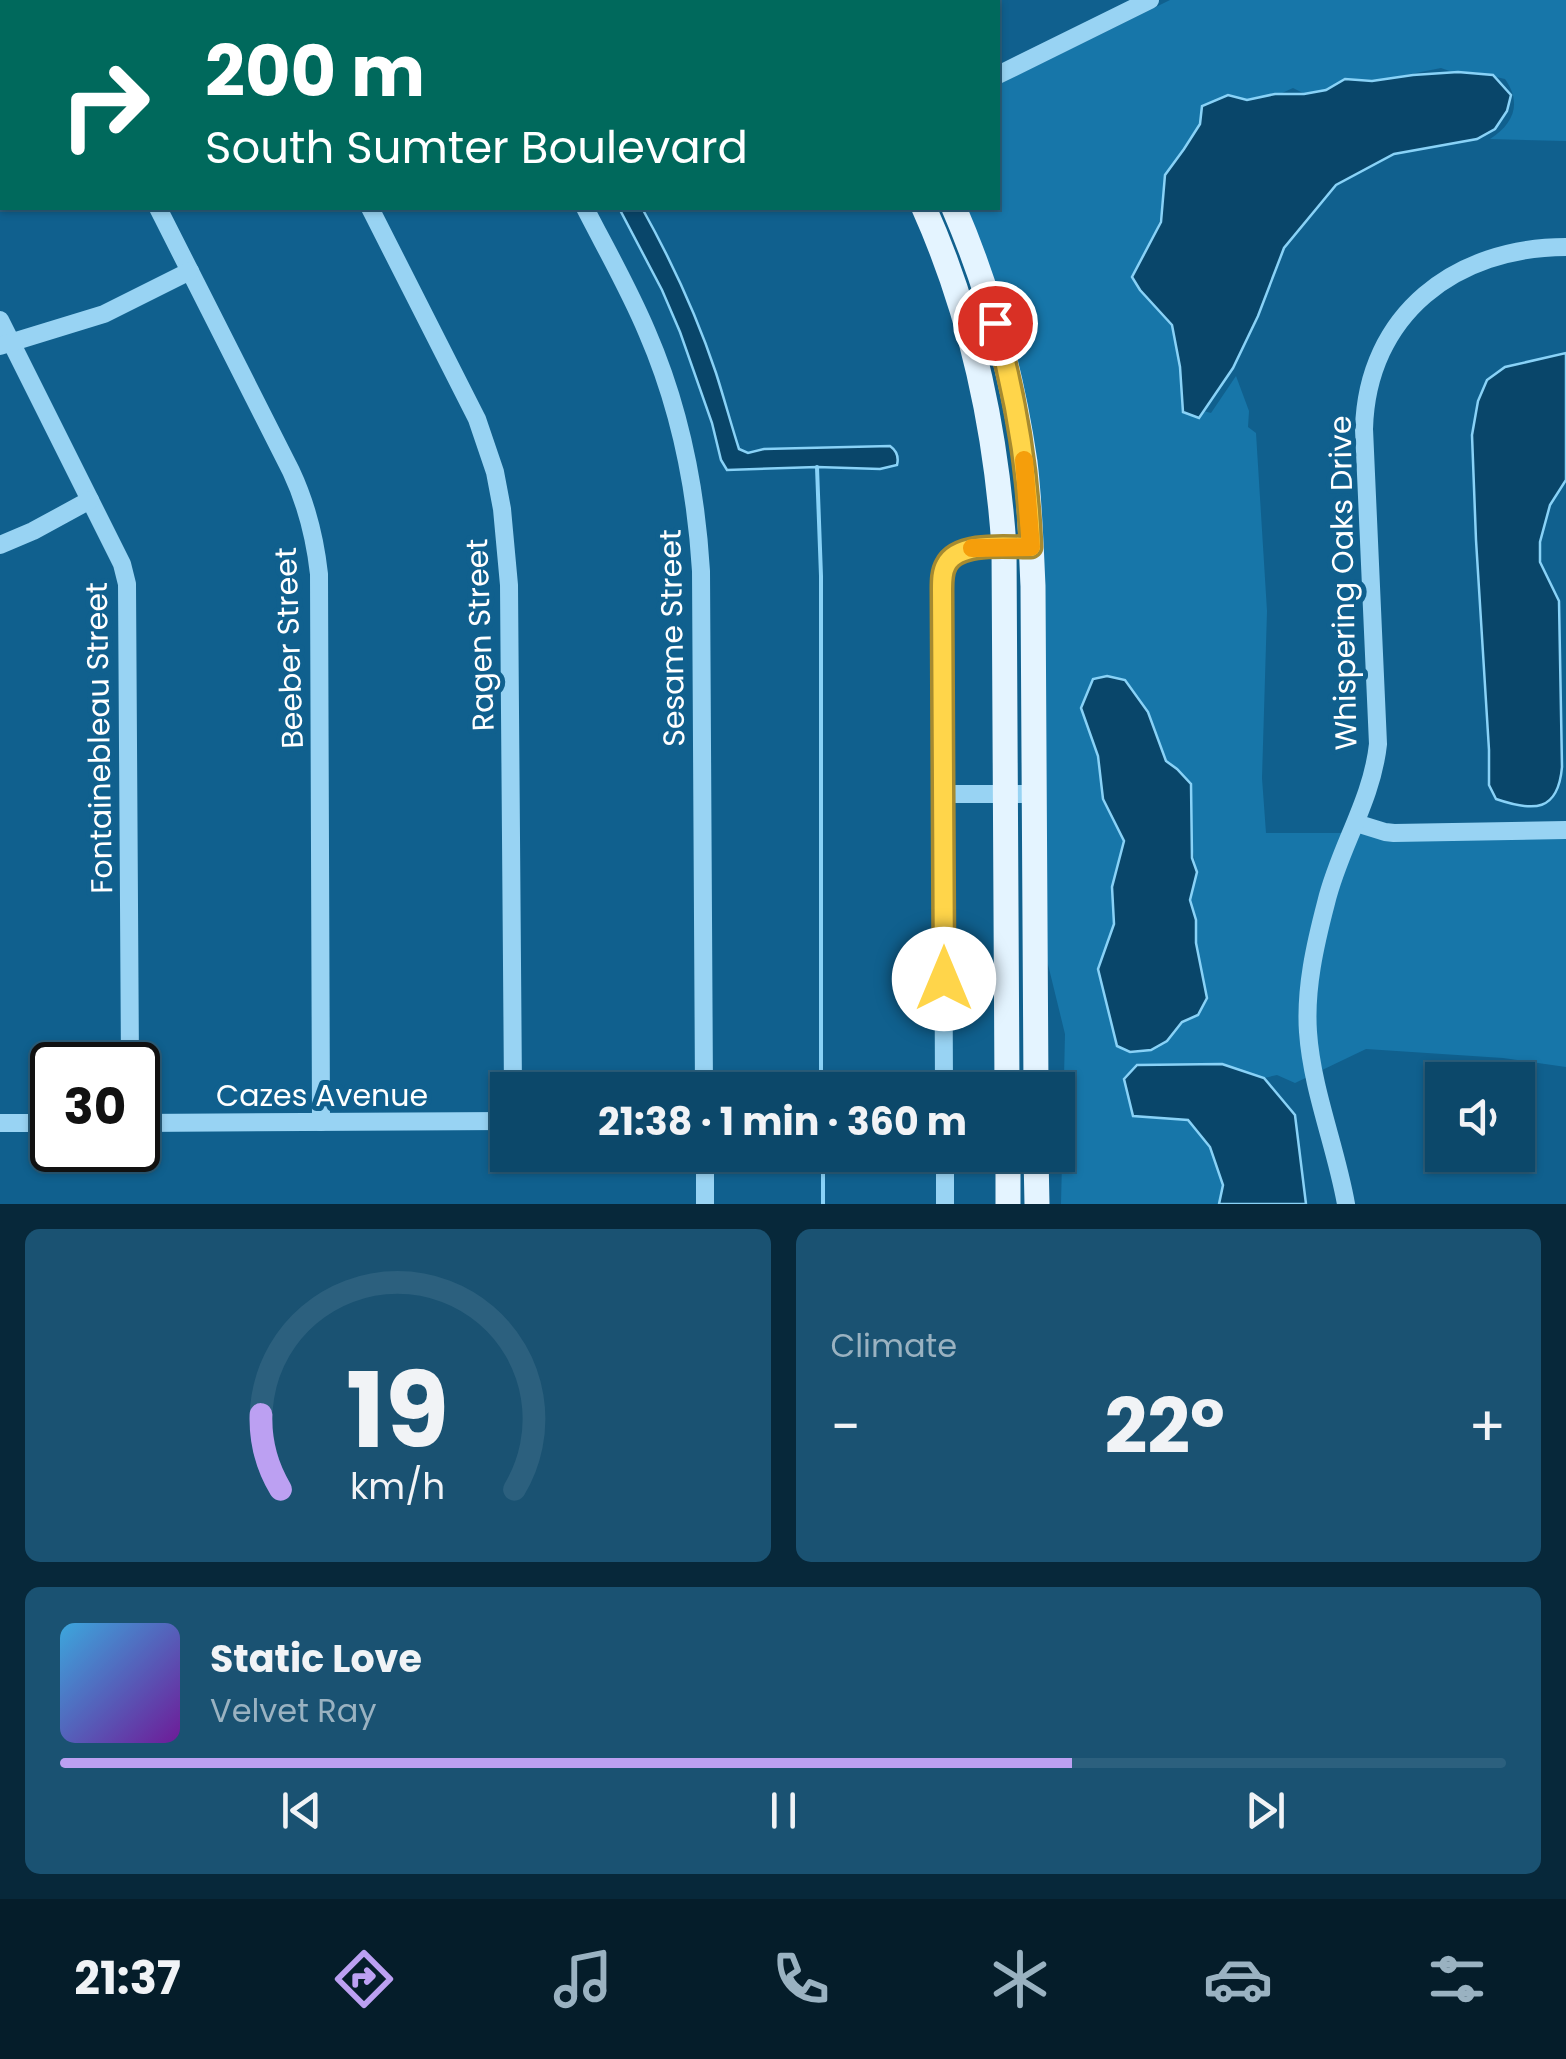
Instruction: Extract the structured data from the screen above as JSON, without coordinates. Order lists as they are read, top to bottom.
{
  "streets": {
    "street": [
      "Whispering Oaks Drive",
      "Ragen Street",
      "Sesame Street",
      "Beeber Street",
      "Fontainebleau Street",
      "Cazes Avenue"
    ]
  },
  "crossings": [
    ["Beeber Street", "Cazes Avenue"]
  ],
  "page": {
    "turn": ["200 m", "South Sumter Boulevard"],
    "limit": "30",
    "trip": "21:38 · 1 min · 360 m",
    "tile": "Climate",
    "heat": ["−", "22°", "+"],
    "song": ["Static Love", "Velvet Ray"],
    "tabs": "21:37",
    "gauge": ["19", "km/h"]
  }
}
